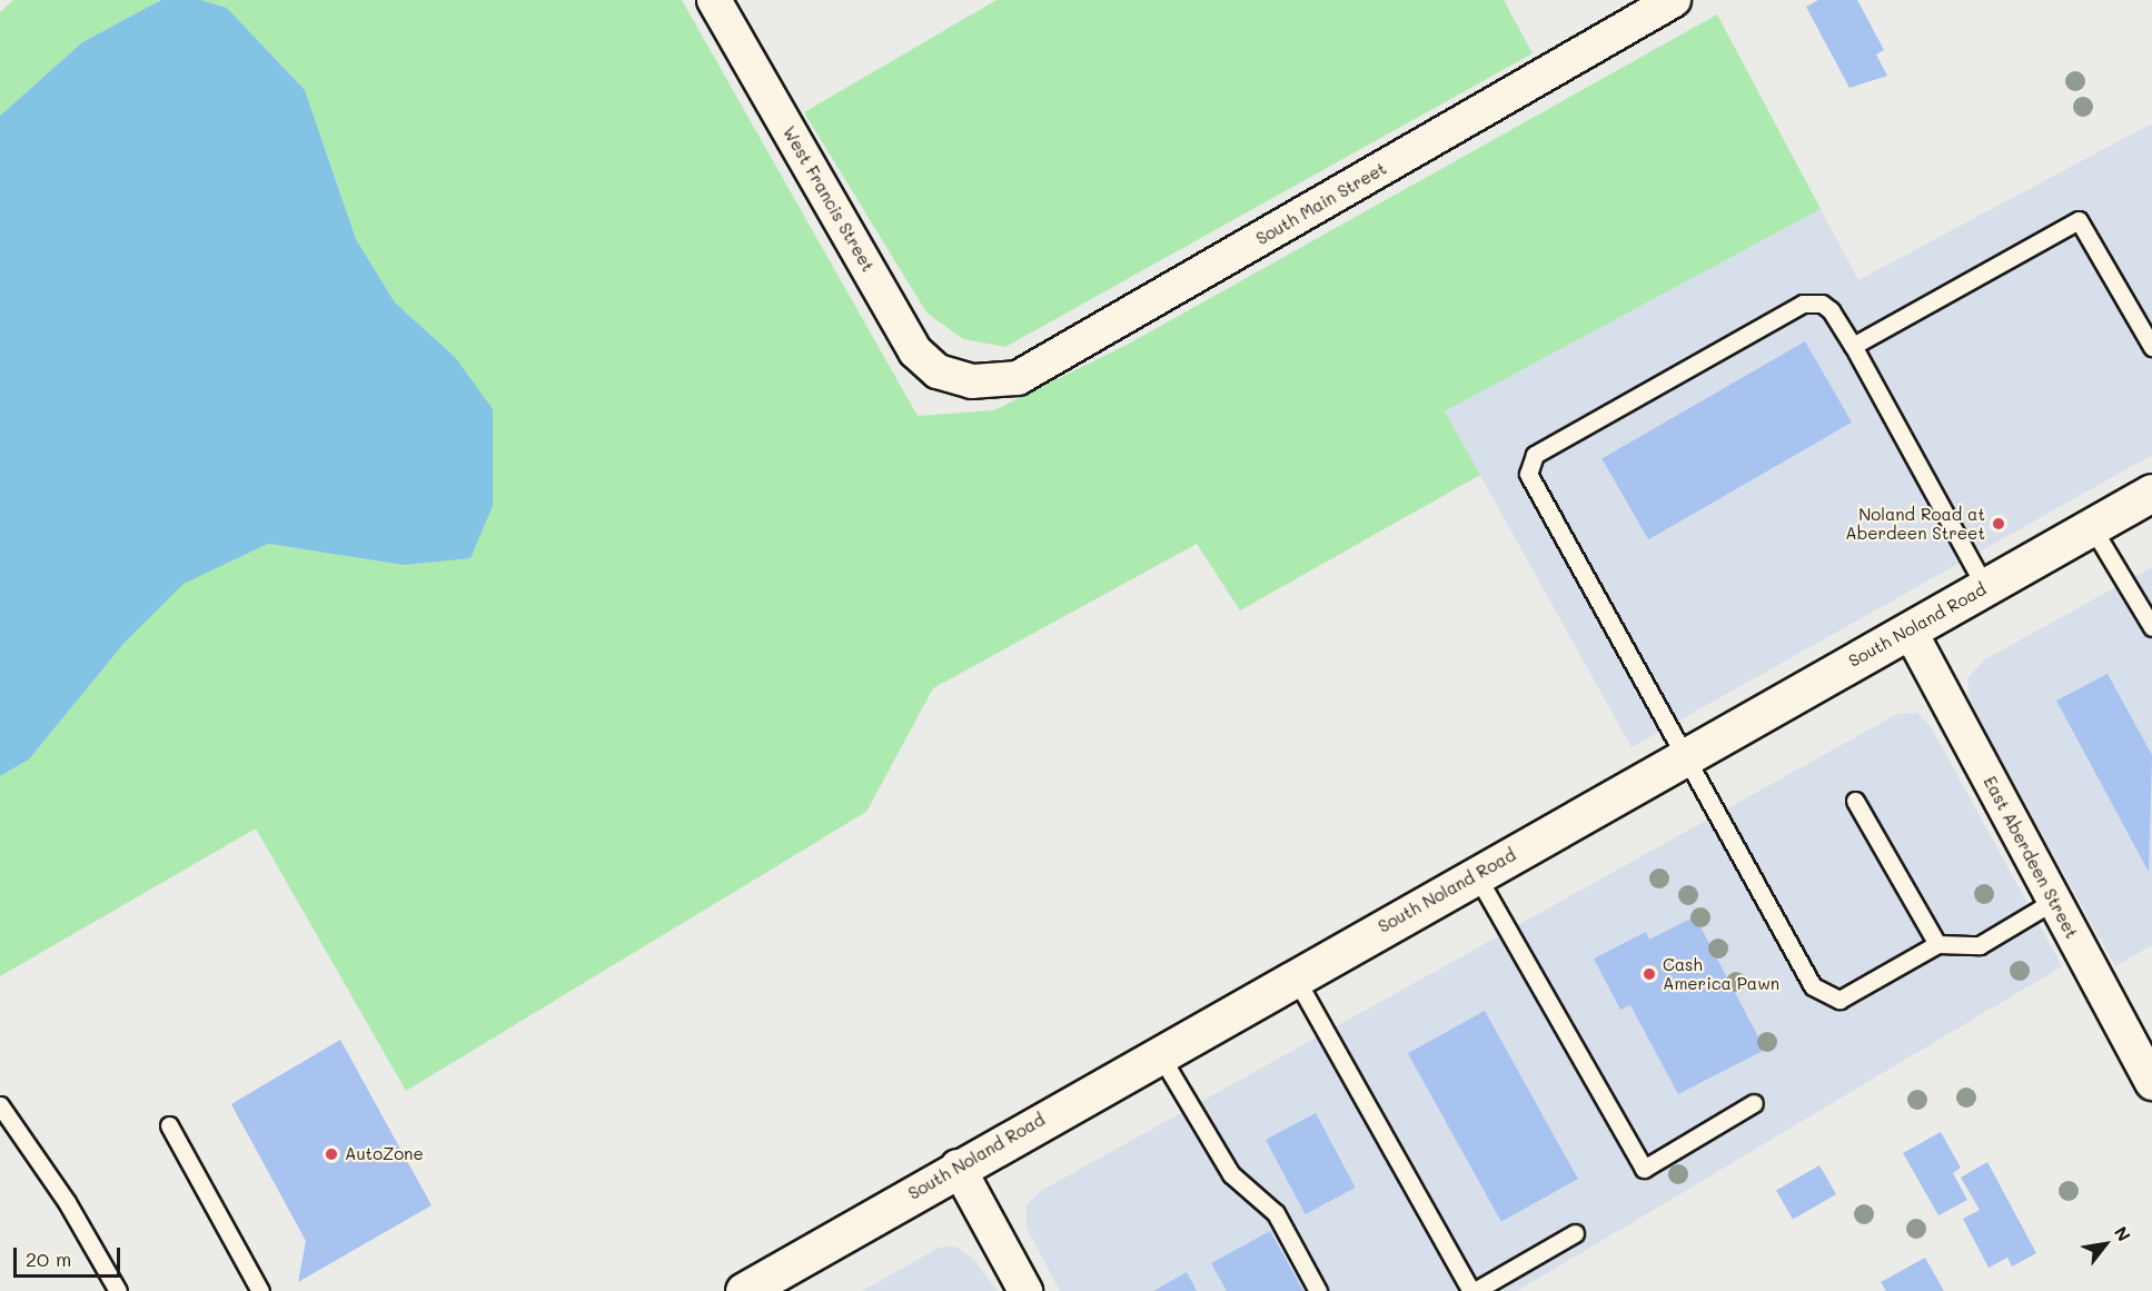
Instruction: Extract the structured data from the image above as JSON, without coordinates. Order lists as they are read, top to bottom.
{
  "streets": {
    "main road": ["South Noland Road"],
    "street": ["West Francis Street", "South Main Street", "East Aberdeen Street"]
  },
  "crossings": [
    ["West Francis Street", "South Main Street"],
    ["South Noland Road", "East Aberdeen Street"]
  ],
  "places": ["Noland Road at Aberdeen Street", "Cash America Pawn", "AutoZone"],
  "scale_bar": "20 m",
  "north": "top right"
}
